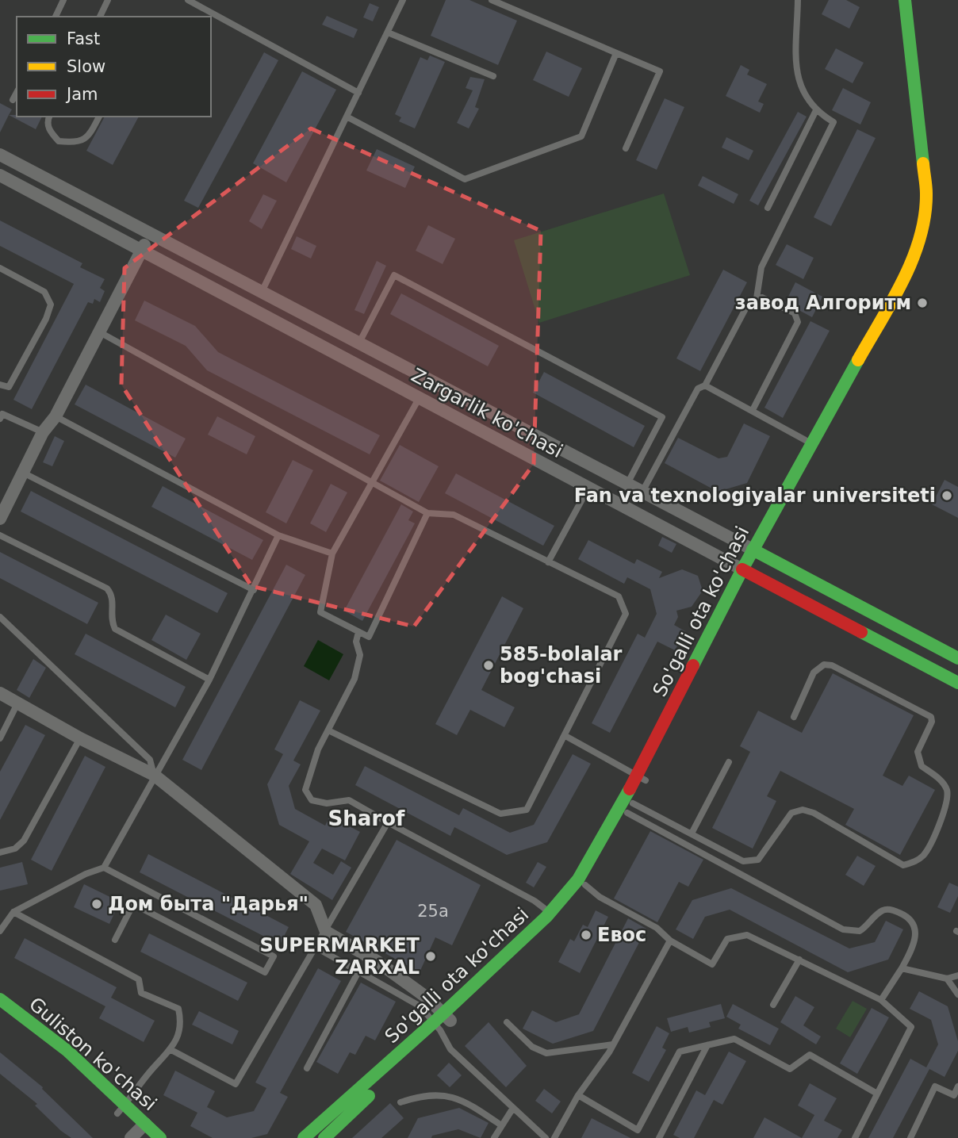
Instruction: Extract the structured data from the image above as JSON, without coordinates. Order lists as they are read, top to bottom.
{
  "streets": {
    "main road": ["Zargarlik ko'chasi", "So'galli ota ko'chasi", "Guliston ko'chasi"]
  },
  "crossings": [
    ["Zargarlik ko'chasi", "So'galli ota ko'chasi"]
  ],
  "districts": ["Sharof"],
  "places": [
    "завод Алгоритм",
    "Fan va texnologiyalar universiteti",
    "585-bolalar bog'chasi",
    "Дом быта \"Дарья\"",
    "Евос",
    "SUPERMARKET ZARXAL"
  ],
  "house_numbers": ["25a"],
  "legend": ["Fast", "Slow", "Jam"]
}
